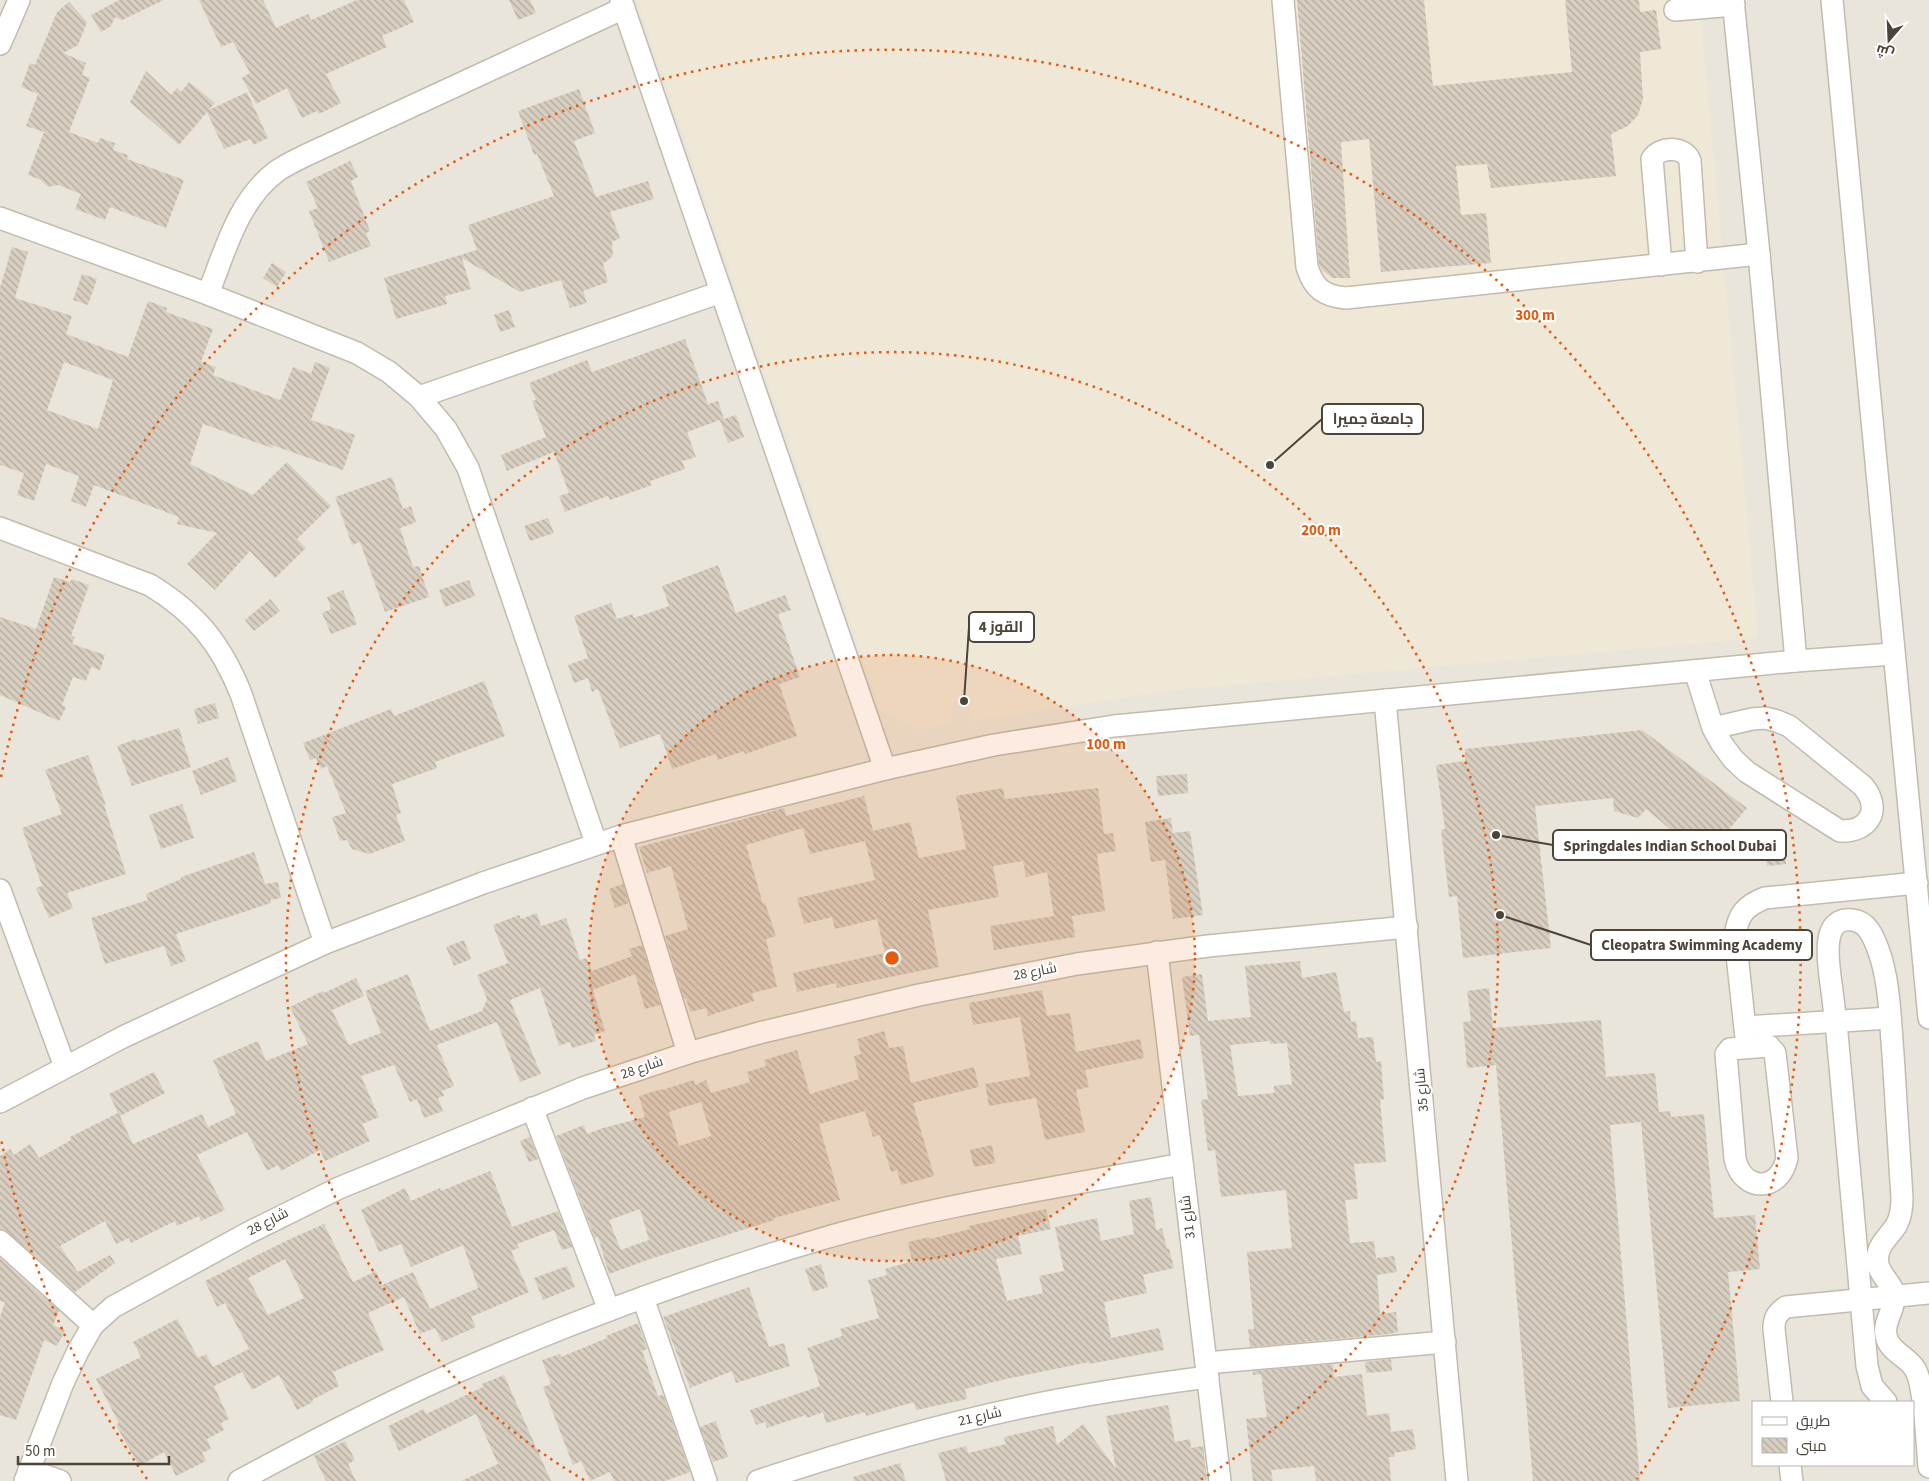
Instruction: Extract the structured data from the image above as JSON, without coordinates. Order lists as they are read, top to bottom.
{
  "streets": {
    "street": [
      "شارع 28",
      "شارع 35",
      "شارع 31",
      "شارع 21"
    ]
  },
  "crossings": [
    ["شارع 28", "شارع 35"],
    ["شارع 28", "شارع 31"],
    ["شارع 35", "شارع 21"],
    ["شارع 31", "شارع 21"]
  ],
  "places": [
    "جامعة جميرا",
    "القوز 4",
    "Springdales Indian School Dubai",
    "Cleopatra Swimming Academy"
  ],
  "legend": ["طريق", "مبنى"],
  "scale_bar": "50 m",
  "north": "bottom",
  "rings": ["300 m", "200 m", "100 m"]
}
